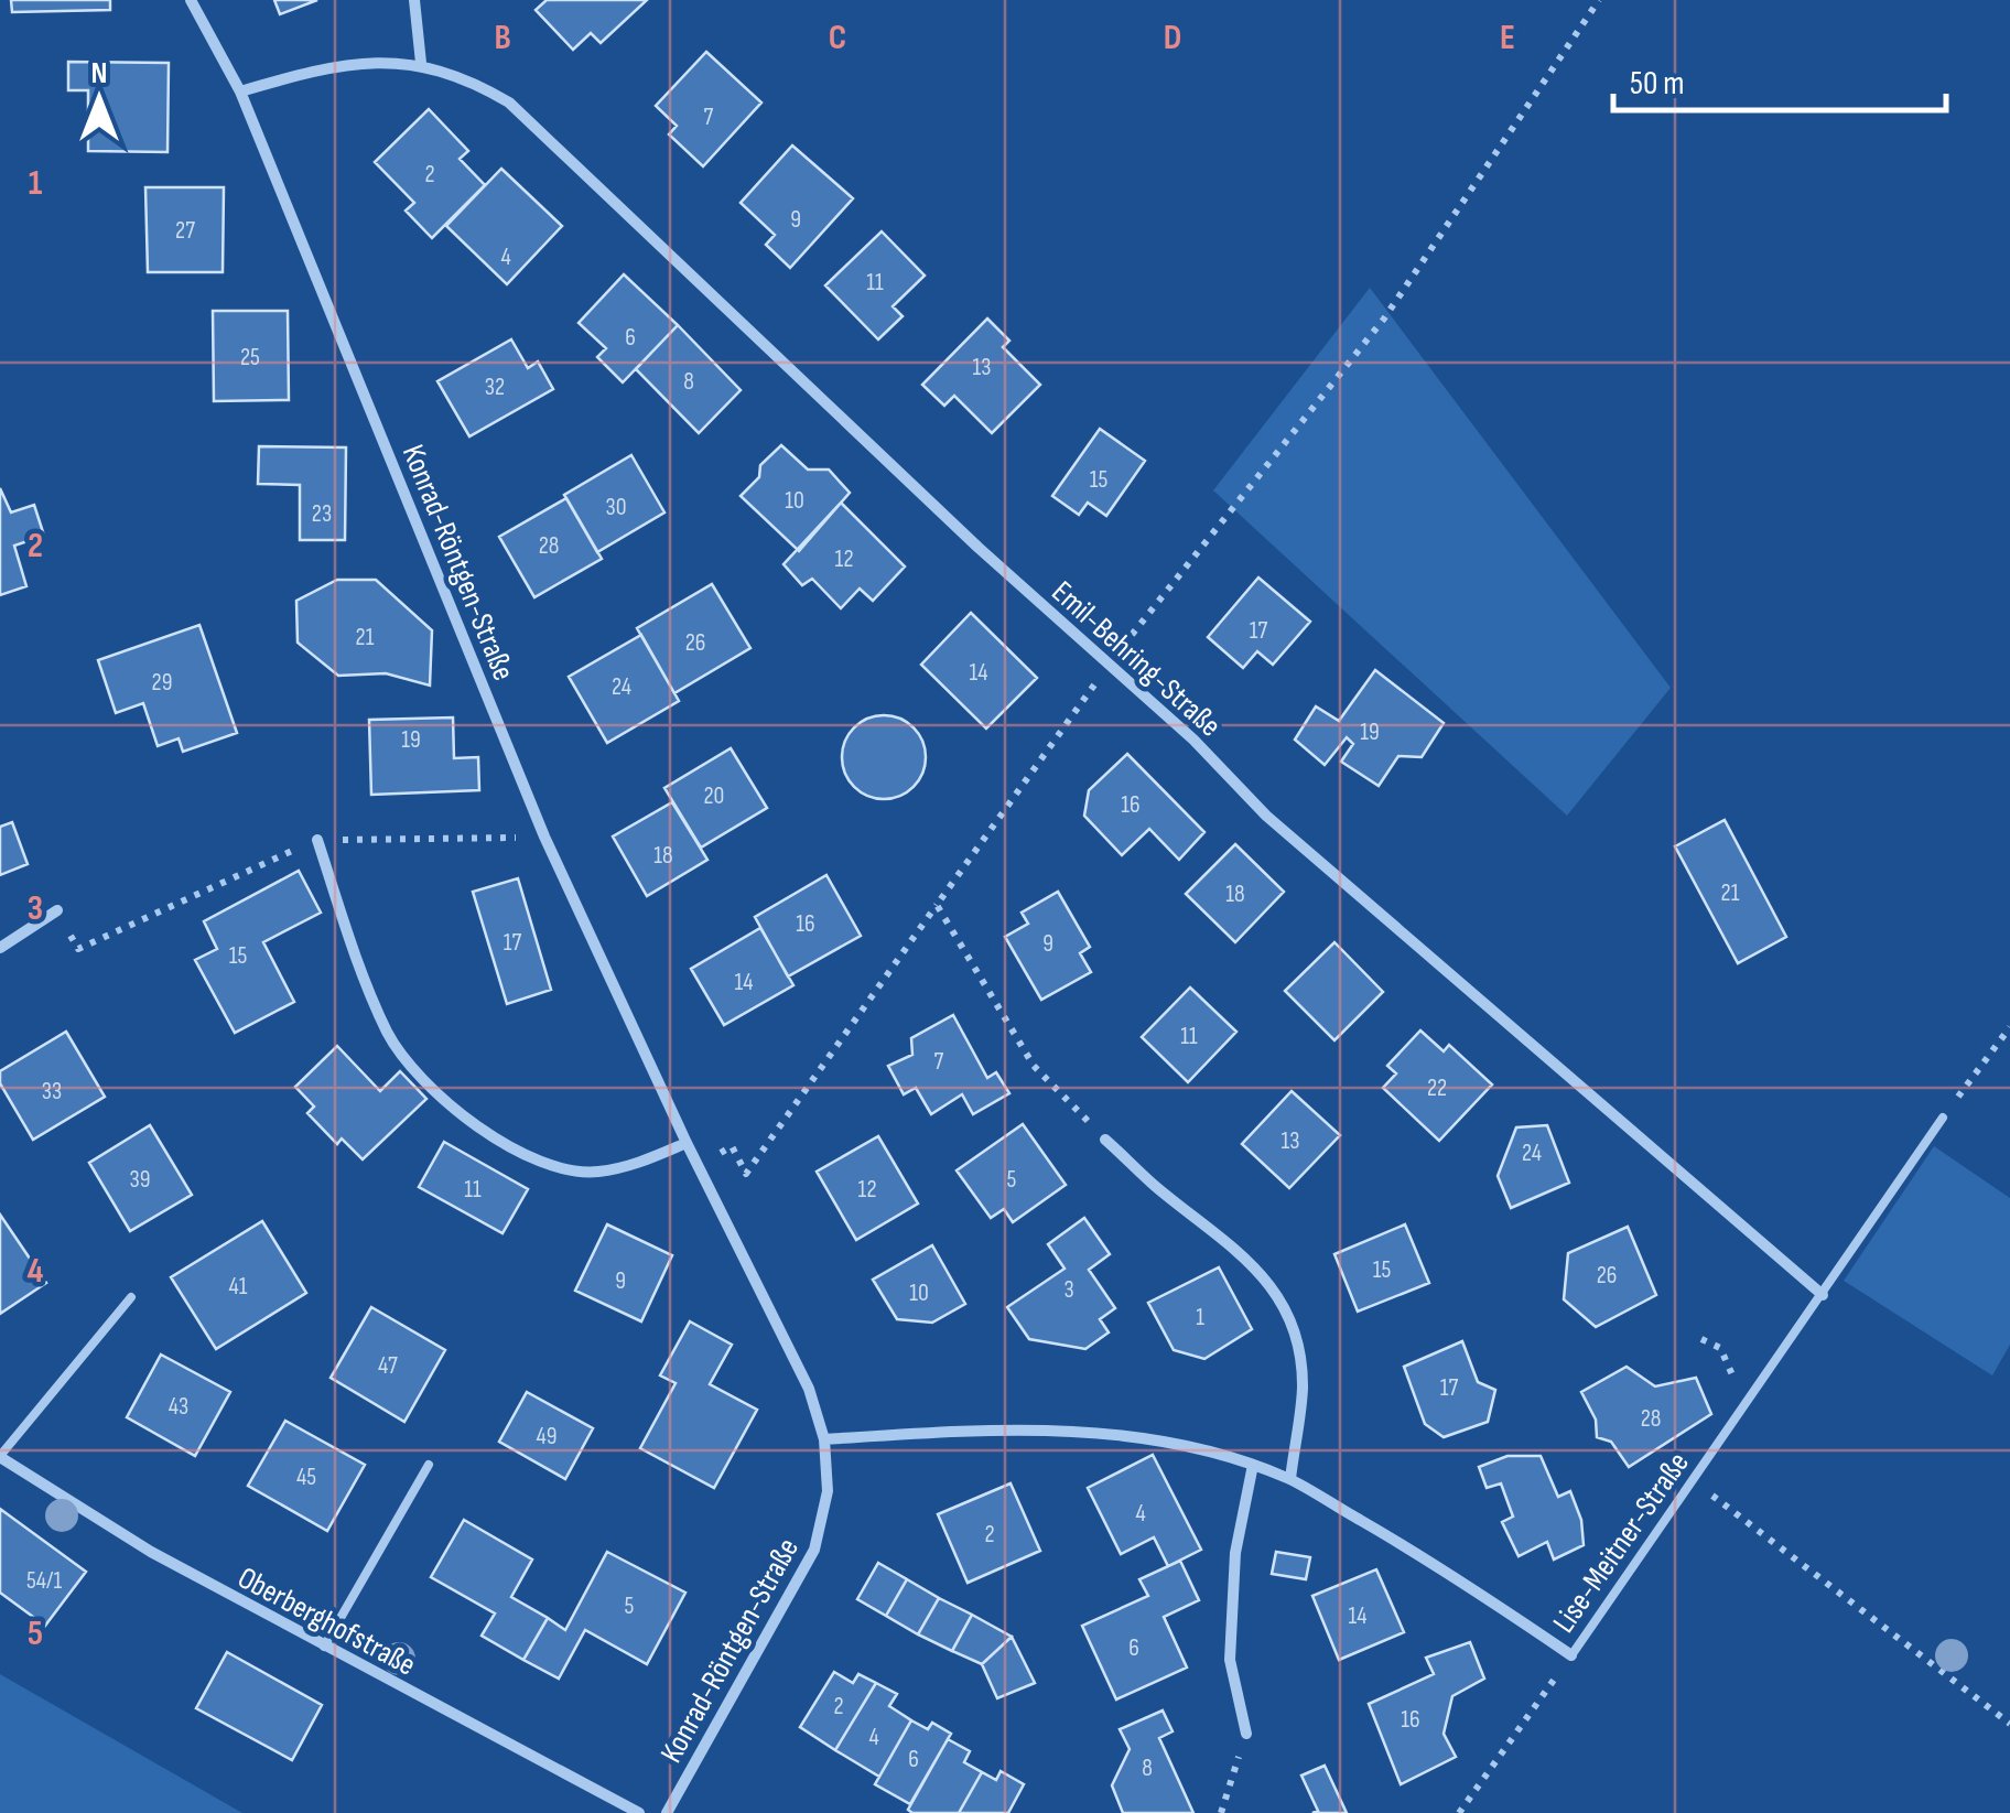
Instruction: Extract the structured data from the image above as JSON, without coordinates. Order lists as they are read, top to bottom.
{
  "streets": {
    "street": [
      "Konrad-Röntgen-Straße",
      "Emil-Behring-Straße",
      "Lise-Meitner-Straße",
      "Oberberghofstraße"
    ]
  },
  "crossings": [
    ["Konrad-Röntgen-Straße", "Emil-Behring-Straße"],
    ["Konrad-Röntgen-Straße", "Lise-Meitner-Straße"],
    ["Emil-Behring-Straße", "Lise-Meitner-Straße"]
  ],
  "house_numbers": [
    "7",
    "2",
    "9",
    "27",
    "4",
    "11",
    "6",
    "25",
    "13",
    "8",
    "32",
    "15",
    "10",
    "30",
    "23",
    "28",
    "12",
    "17",
    "21",
    "26",
    "14",
    "29",
    "24",
    "19",
    "19",
    "20",
    "16",
    "18",
    "21",
    "18",
    "16",
    "17",
    "9",
    "15",
    "14",
    "11",
    "7",
    "22",
    "33",
    "13",
    "24",
    "39",
    "5",
    "11",
    "12",
    "15",
    "26",
    "9",
    "41",
    "3",
    "10",
    "1",
    "47",
    "17",
    "43",
    "28",
    "49",
    "45",
    "4",
    "2",
    "54/1",
    "5",
    "14",
    "6",
    "2",
    "16",
    "4",
    "6",
    "8"
  ],
  "scale_bar": "50 m",
  "north": "top",
  "grid": {
    "columns": [
      "B",
      "C",
      "D",
      "E"
    ],
    "rows": [
      "1",
      "2",
      "3",
      "4",
      "5"
    ]
  }
}
